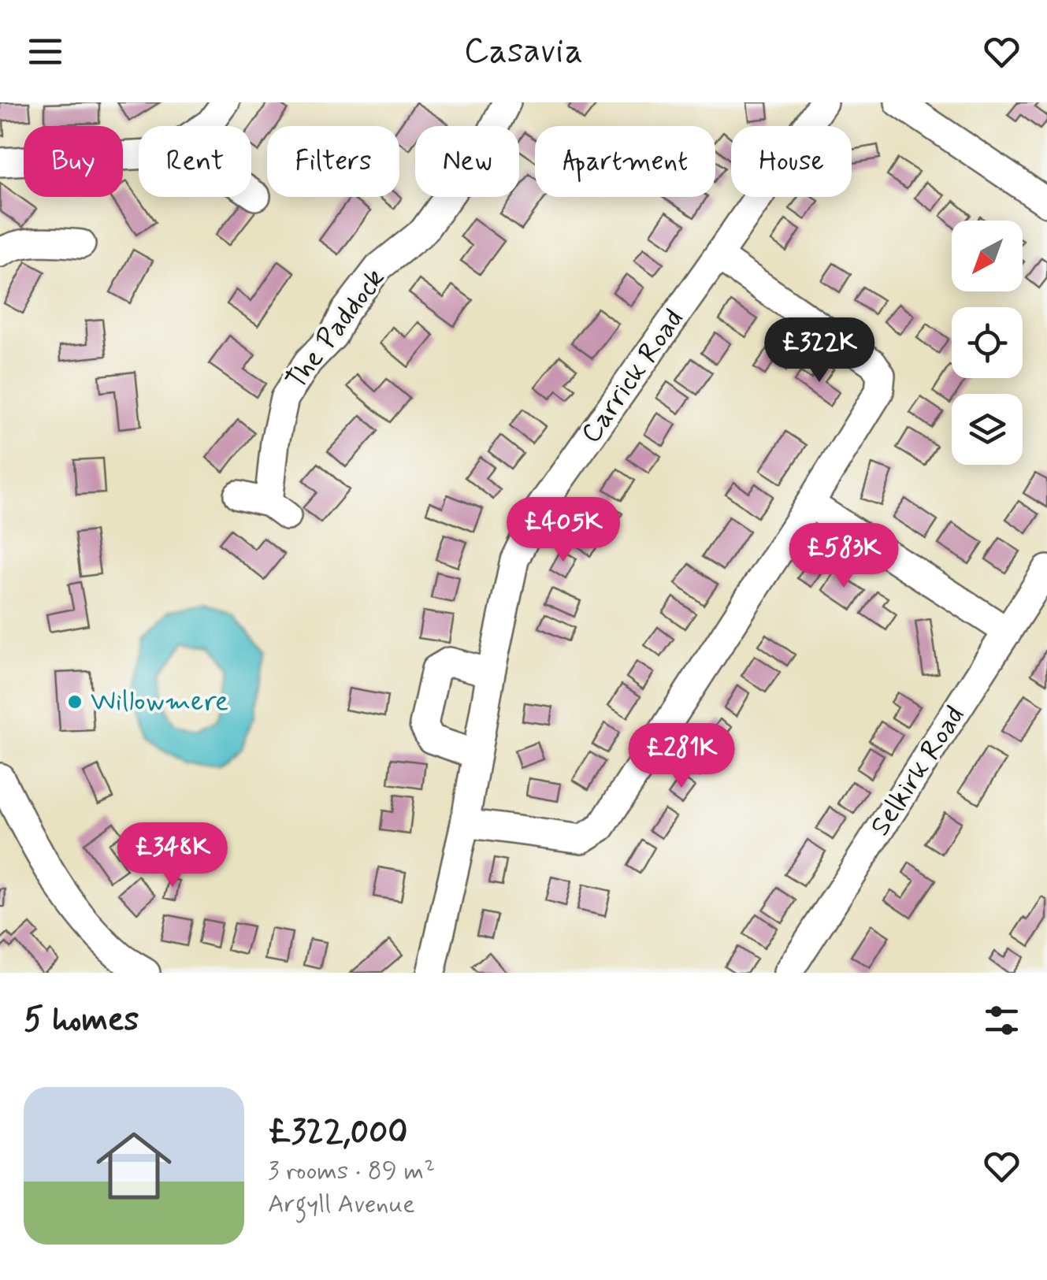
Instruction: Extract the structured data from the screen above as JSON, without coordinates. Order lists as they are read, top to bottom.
{
  "streets": {
    "street": ["The Paddock", "Carrick Road", "Selkirk Road"]
  },
  "places": ["Willowmere"],
  "north": "bottom left",
  "page": {
    "header": "Casavia",
    "chip": [
      "Buy",
      "Rent",
      "Filters",
      "New",
      "Apartment",
      "House"
    ],
    "price": [
      "£322K",
      "£405K",
      "£583K",
      "£281K",
      "£348K"
    ],
    "heading": "5 homes",
    "list": [
      {
        "name": "£322,000",
        "note": "3 rooms · 89 m² · Argyll Avenue"
      }
    ]
  }
}
